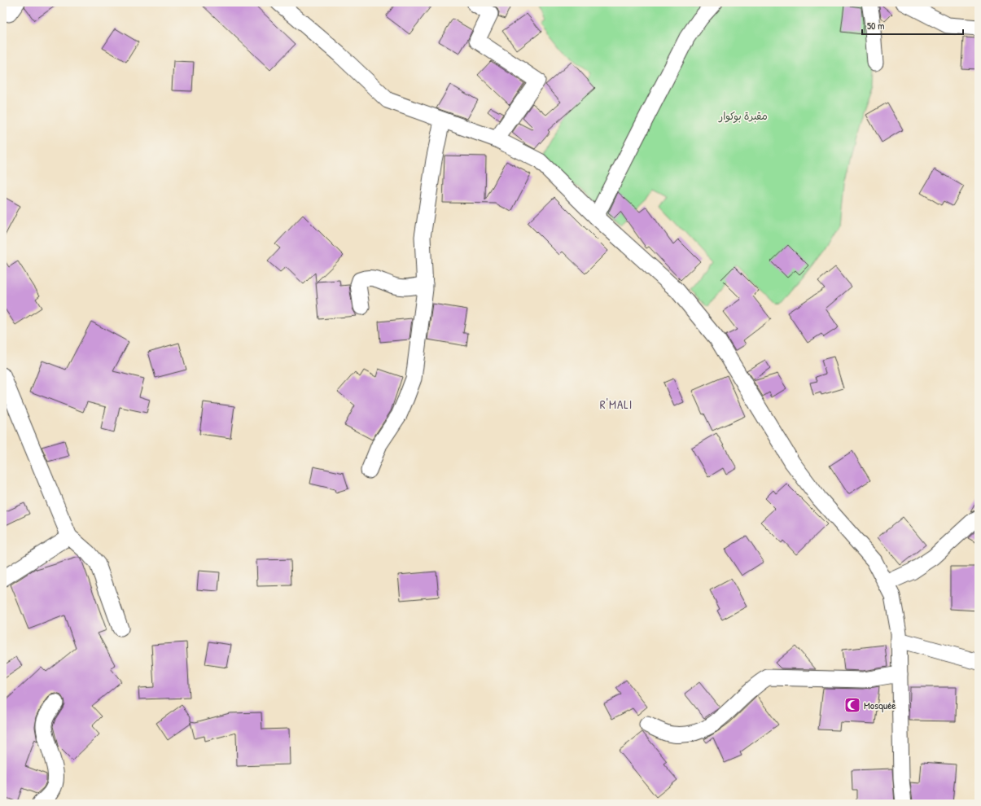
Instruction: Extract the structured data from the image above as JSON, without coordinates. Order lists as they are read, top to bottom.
{
  "districts": ["R'MALI"],
  "parks": ["مقبرة بوكوار"],
  "places": {
    "mosque": ["Mosquée"]
  },
  "scale_bar": "50 m"
}
